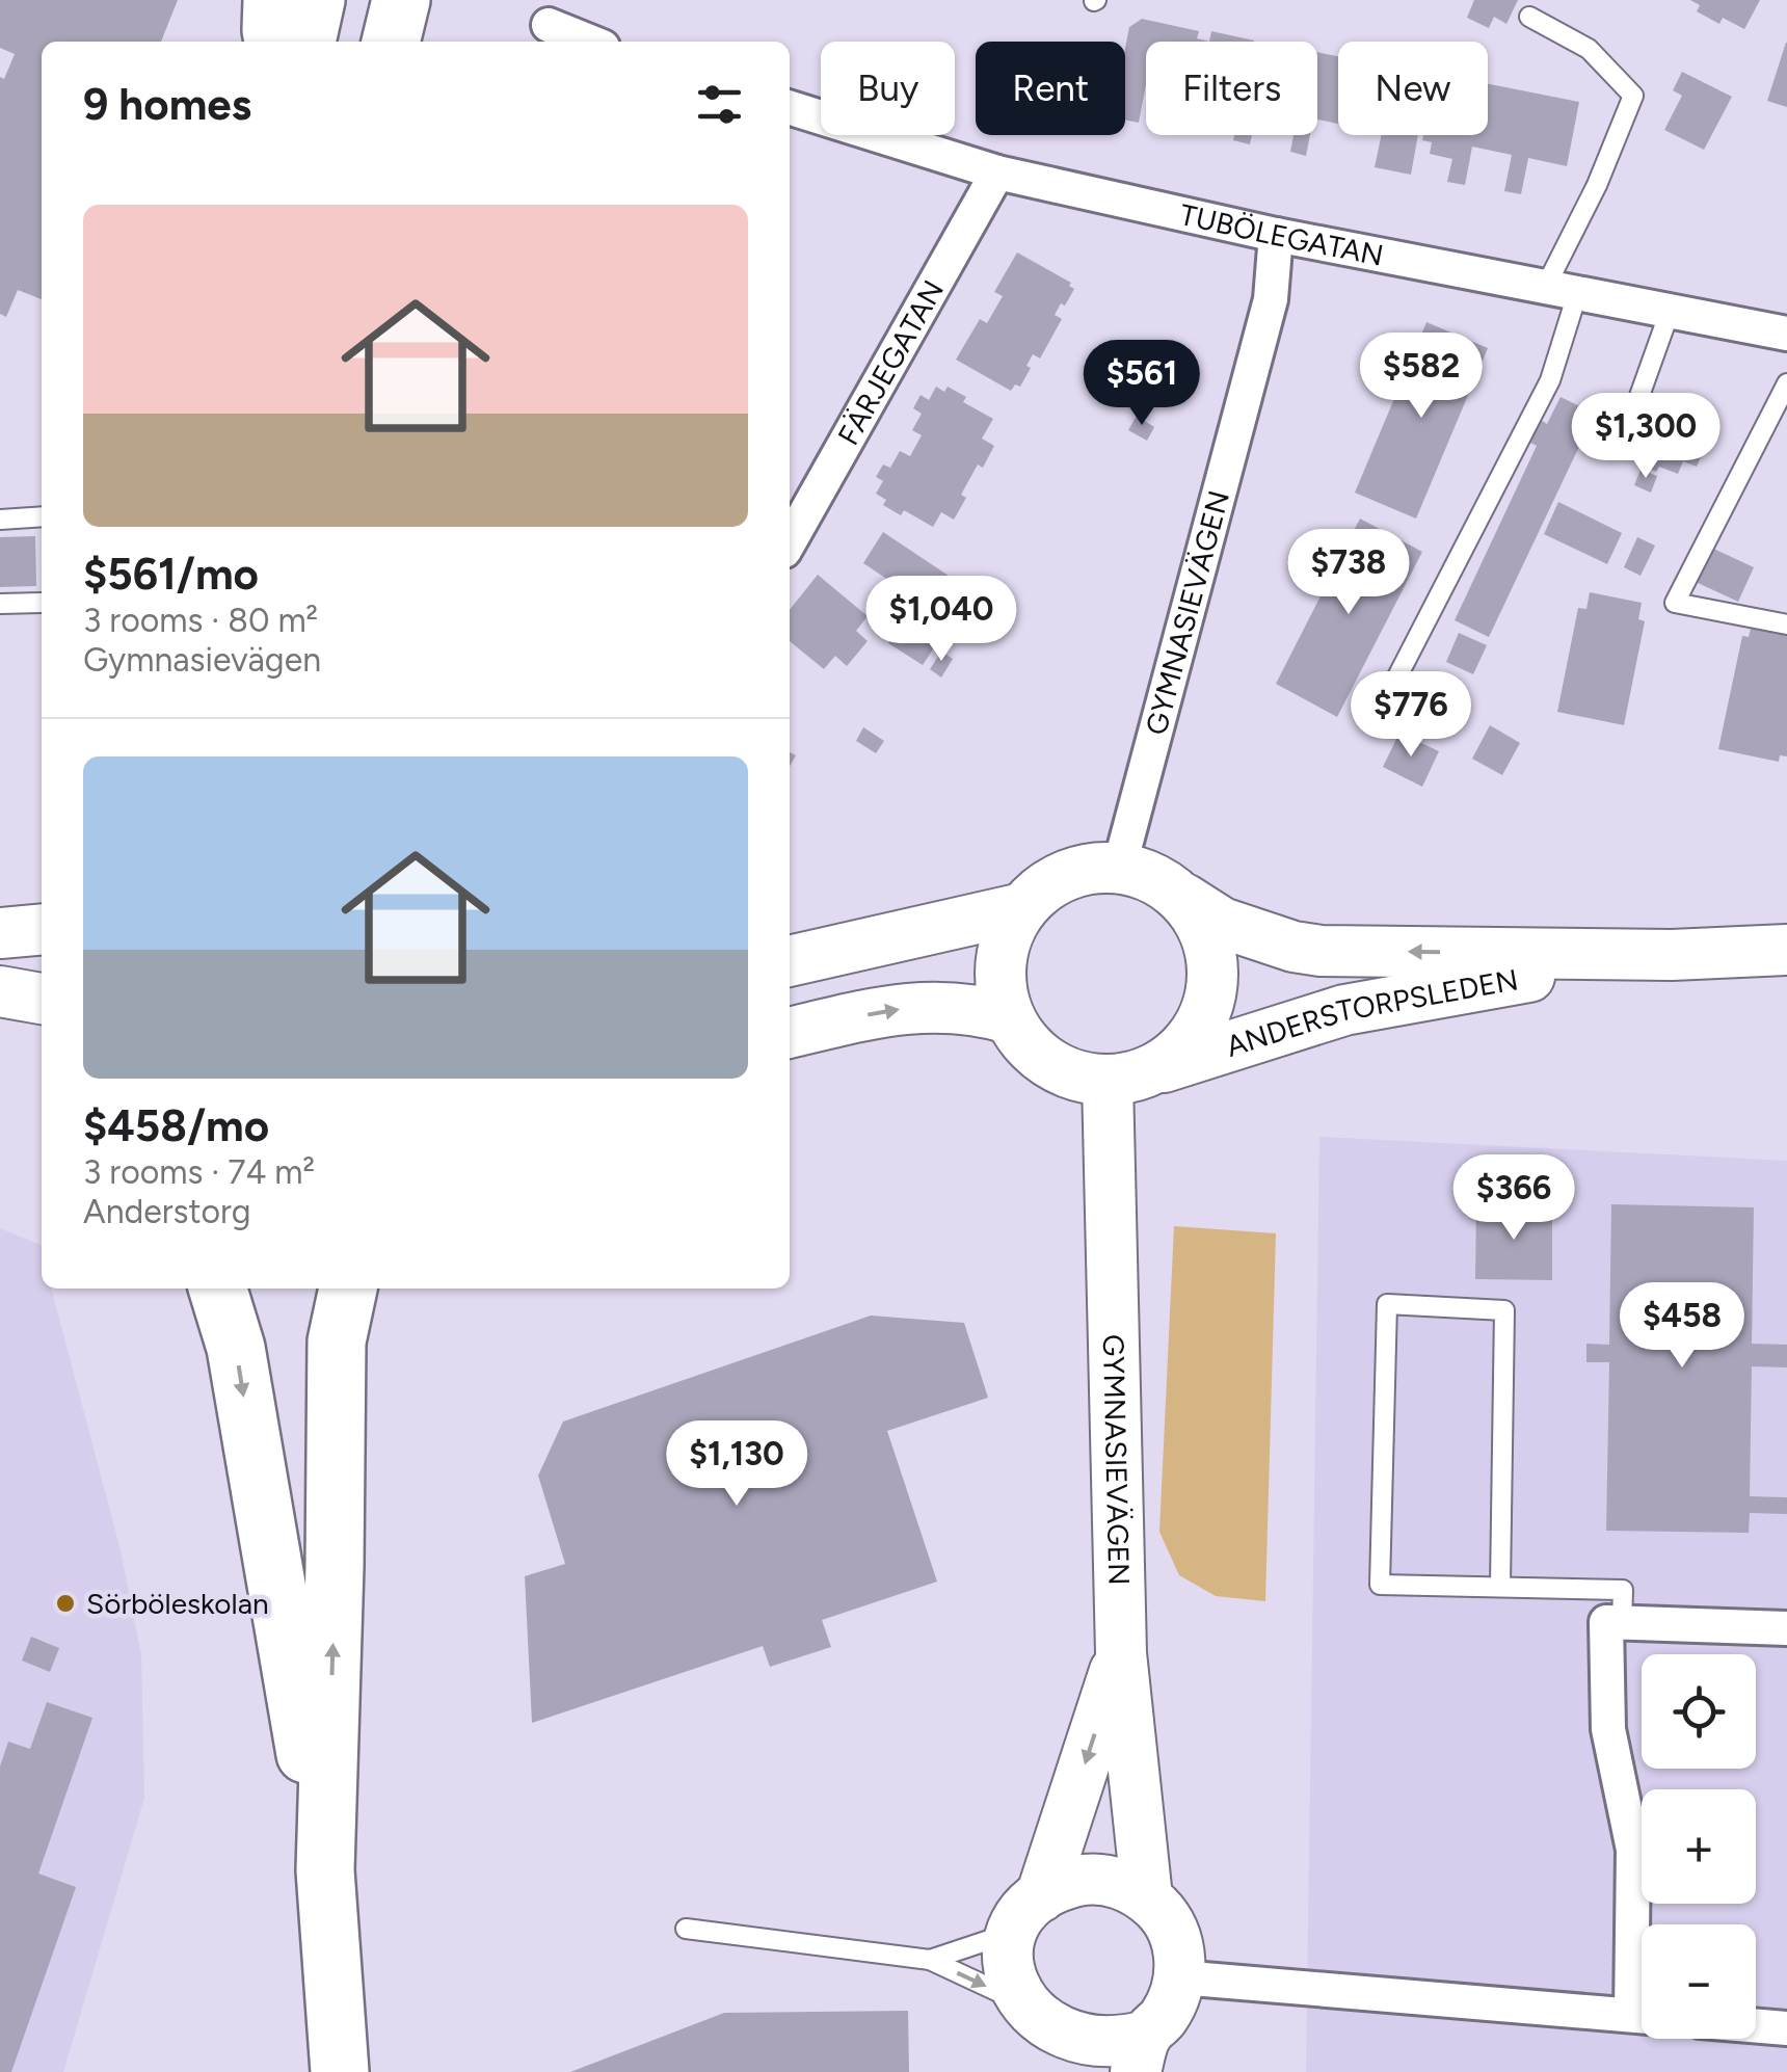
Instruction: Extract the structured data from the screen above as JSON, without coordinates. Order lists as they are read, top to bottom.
{
  "streets": {
    "main road": ["GYMNASIEVÄGEN", "ANDERSTORPSLEDEN"],
    "street": ["TUBÖLEGATAN", "FÄRJEGATAN"]
  },
  "crossings": [
    ["TUBÖLEGATAN", "FÄRJEGATAN"],
    ["TUBÖLEGATAN", "GYMNASIEVÄGEN"],
    ["GYMNASIEVÄGEN", "ANDERSTORPSLEDEN"]
  ],
  "places": ["Sörböleskolan"],
  "page": {
    "chip": [
      "Buy",
      "Rent",
      "Filters",
      "New"
    ],
    "heading": "9 homes",
    "list": [
      {
        "name": "$561/mo",
        "note": "3 rooms · 80 m² · Gymnasievägen"
      },
      {
        "name": "$458/mo",
        "note": "3 rooms · 74 m² · Anderstorg"
      }
    ],
    "price": [
      "$582",
      "$561",
      "$1,300",
      "$738",
      "$1,040",
      "$776",
      "$366",
      "$458",
      "$1,130"
    ],
    "map_buttons": ["+", "−"]
  }
}
